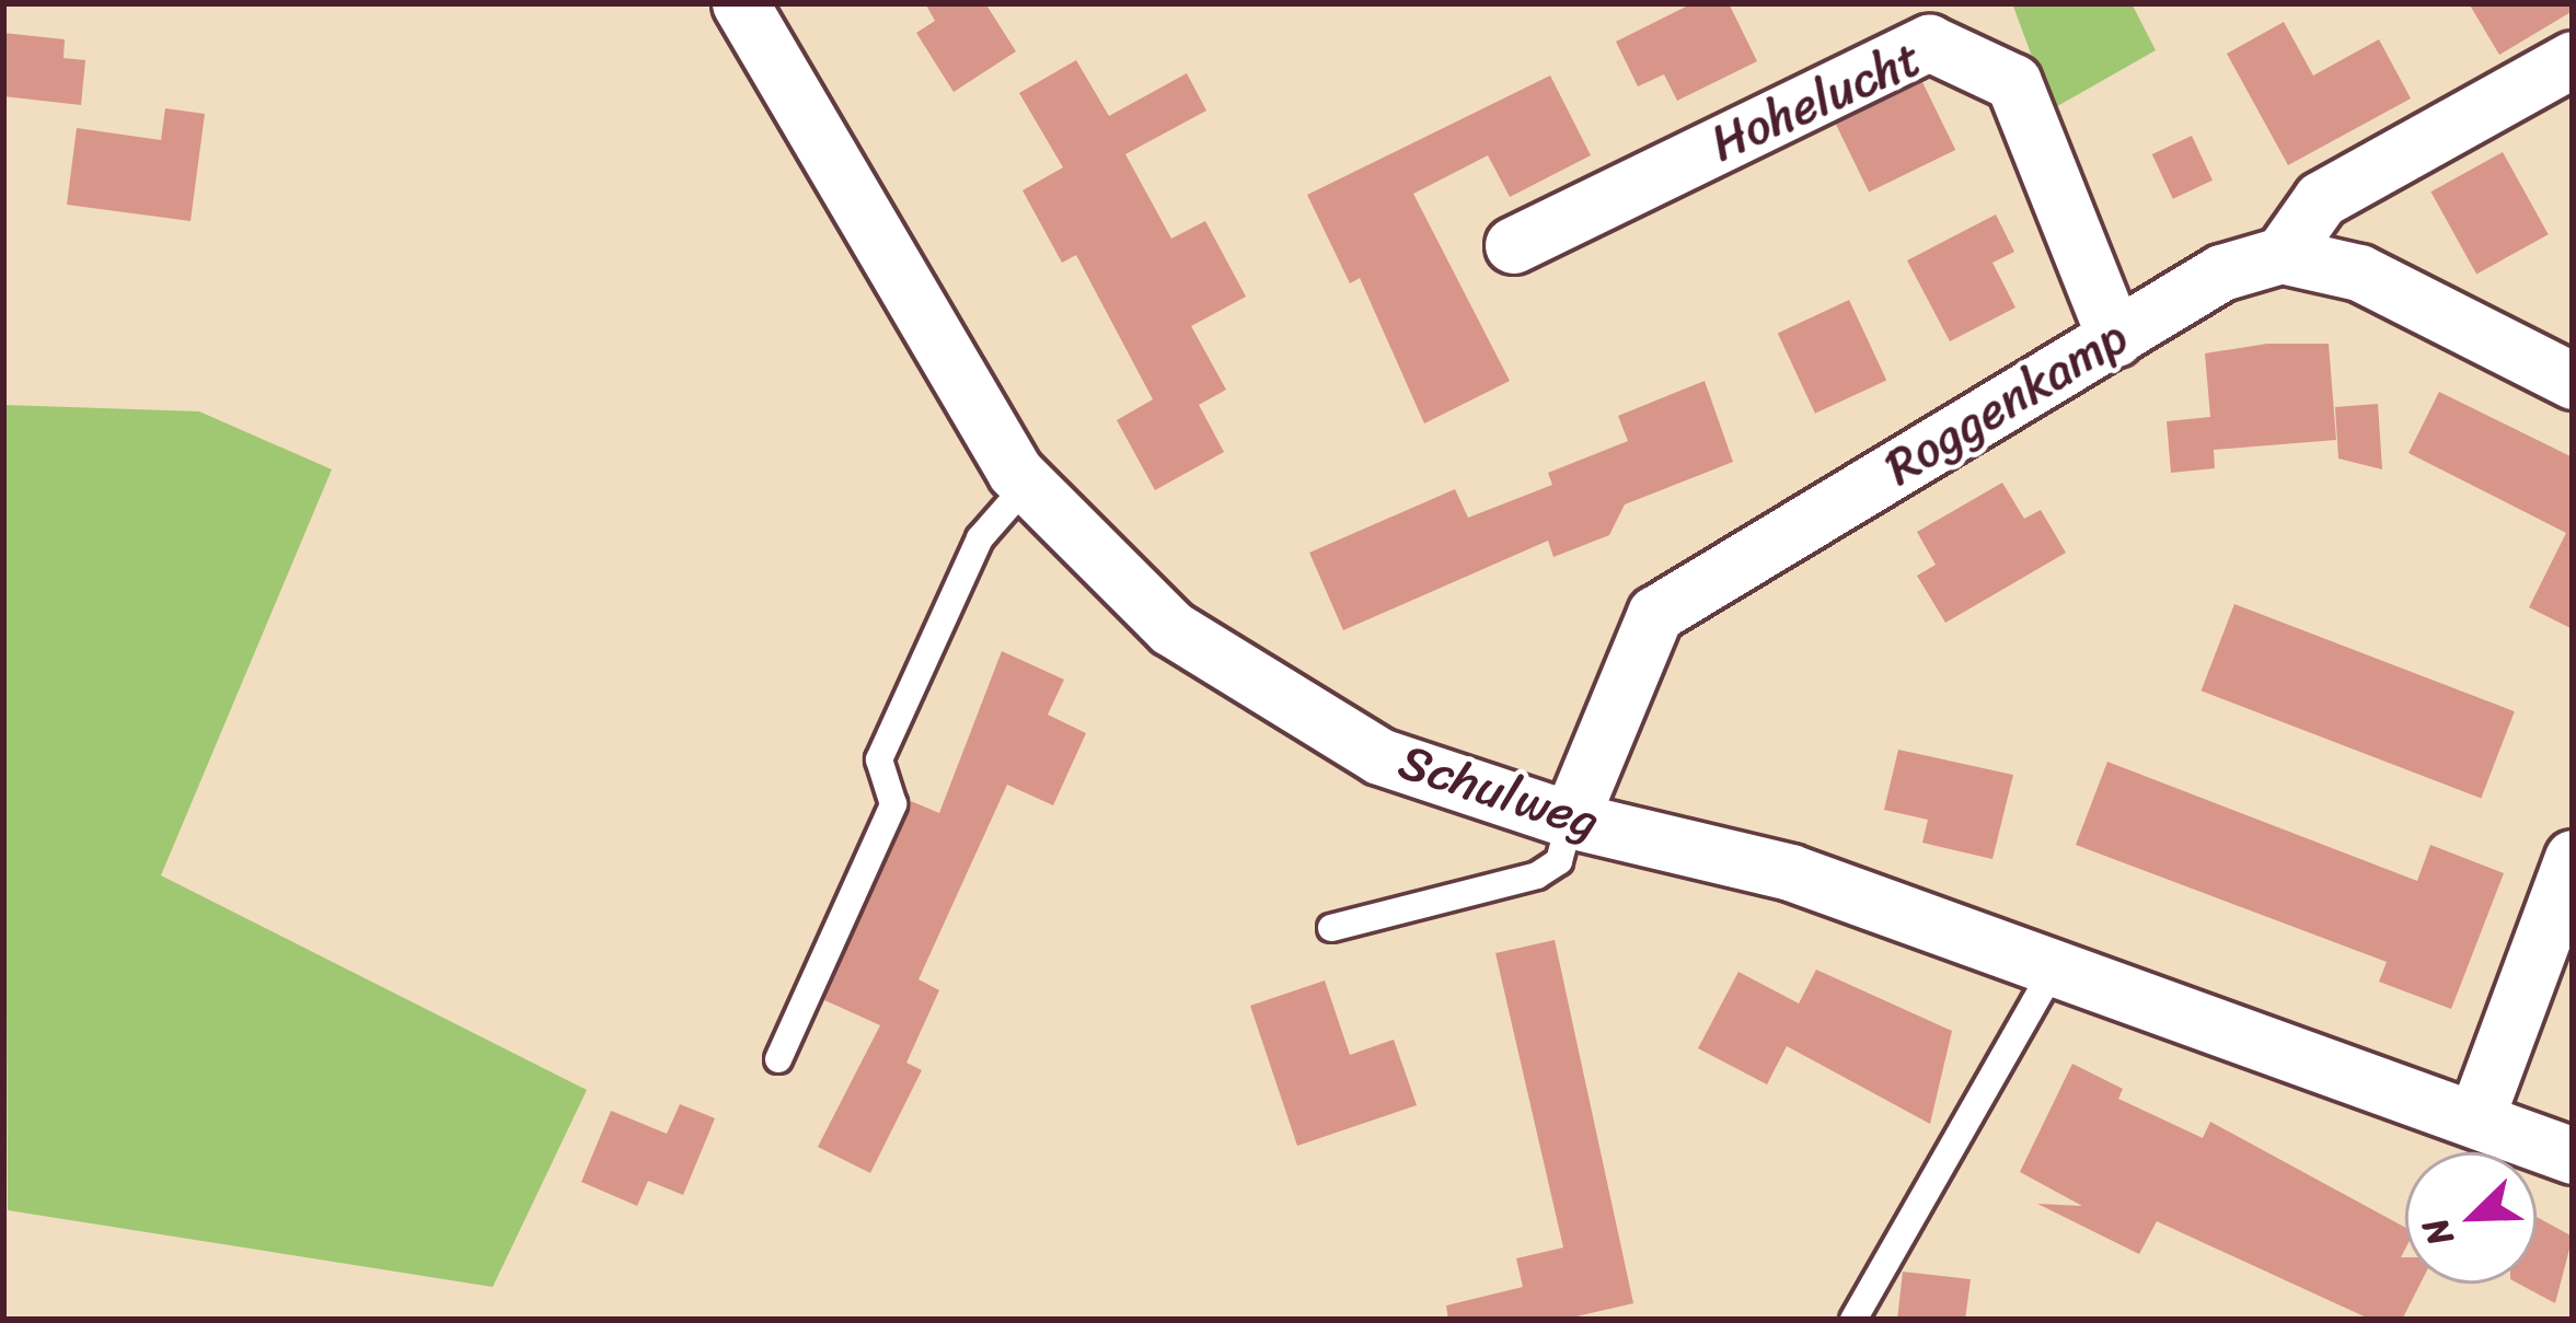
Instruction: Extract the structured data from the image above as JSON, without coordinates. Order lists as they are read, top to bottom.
{
  "streets": {
    "street": ["Hohelucht", "Roggenkamp", "Schulweg"]
  },
  "crossings": [
    ["Hohelucht", "Roggenkamp"],
    ["Roggenkamp", "Schulweg"]
  ],
  "north": "bottom left"
}
